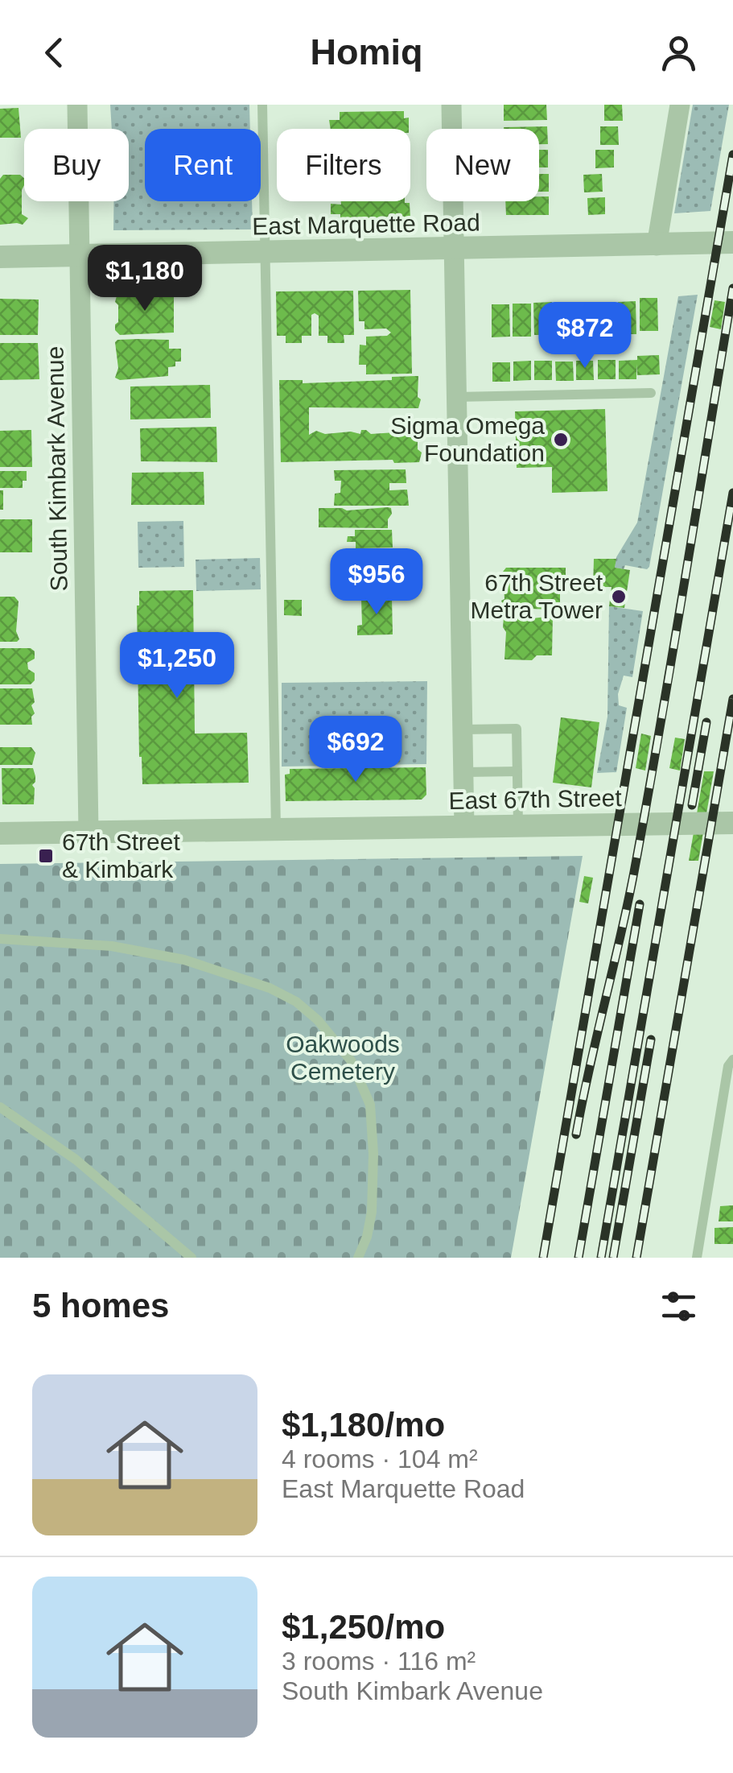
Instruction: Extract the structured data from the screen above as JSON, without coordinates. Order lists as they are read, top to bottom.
{
  "streets": {
    "street": ["East Marquette Road", "South Kimbark Avenue", "East 67th Street"]
  },
  "crossings": [
    ["East Marquette Road", "South Kimbark Avenue"],
    ["South Kimbark Avenue", "East 67th Street"]
  ],
  "parks": ["Oakwoods Cemetery"],
  "places": {
    "other": ["Sigma Omega Foundation", "67th Street Metra Tower"],
    "transit": ["67th Street & Kimbark"]
  },
  "page": {
    "header": "Homiq",
    "chip": [
      "Buy",
      "Rent",
      "Filters",
      "New"
    ],
    "price": [
      "$1,180",
      "$872",
      "$956",
      "$1,250",
      "$692"
    ],
    "heading": "5 homes",
    "list": [
      {
        "name": "$1,180/mo",
        "note": "4 rooms · 104 m² · East Marquette Road"
      },
      {
        "name": "$1,250/mo",
        "note": "3 rooms · 116 m² · South Kimbark Avenue"
      }
    ]
  }
}
